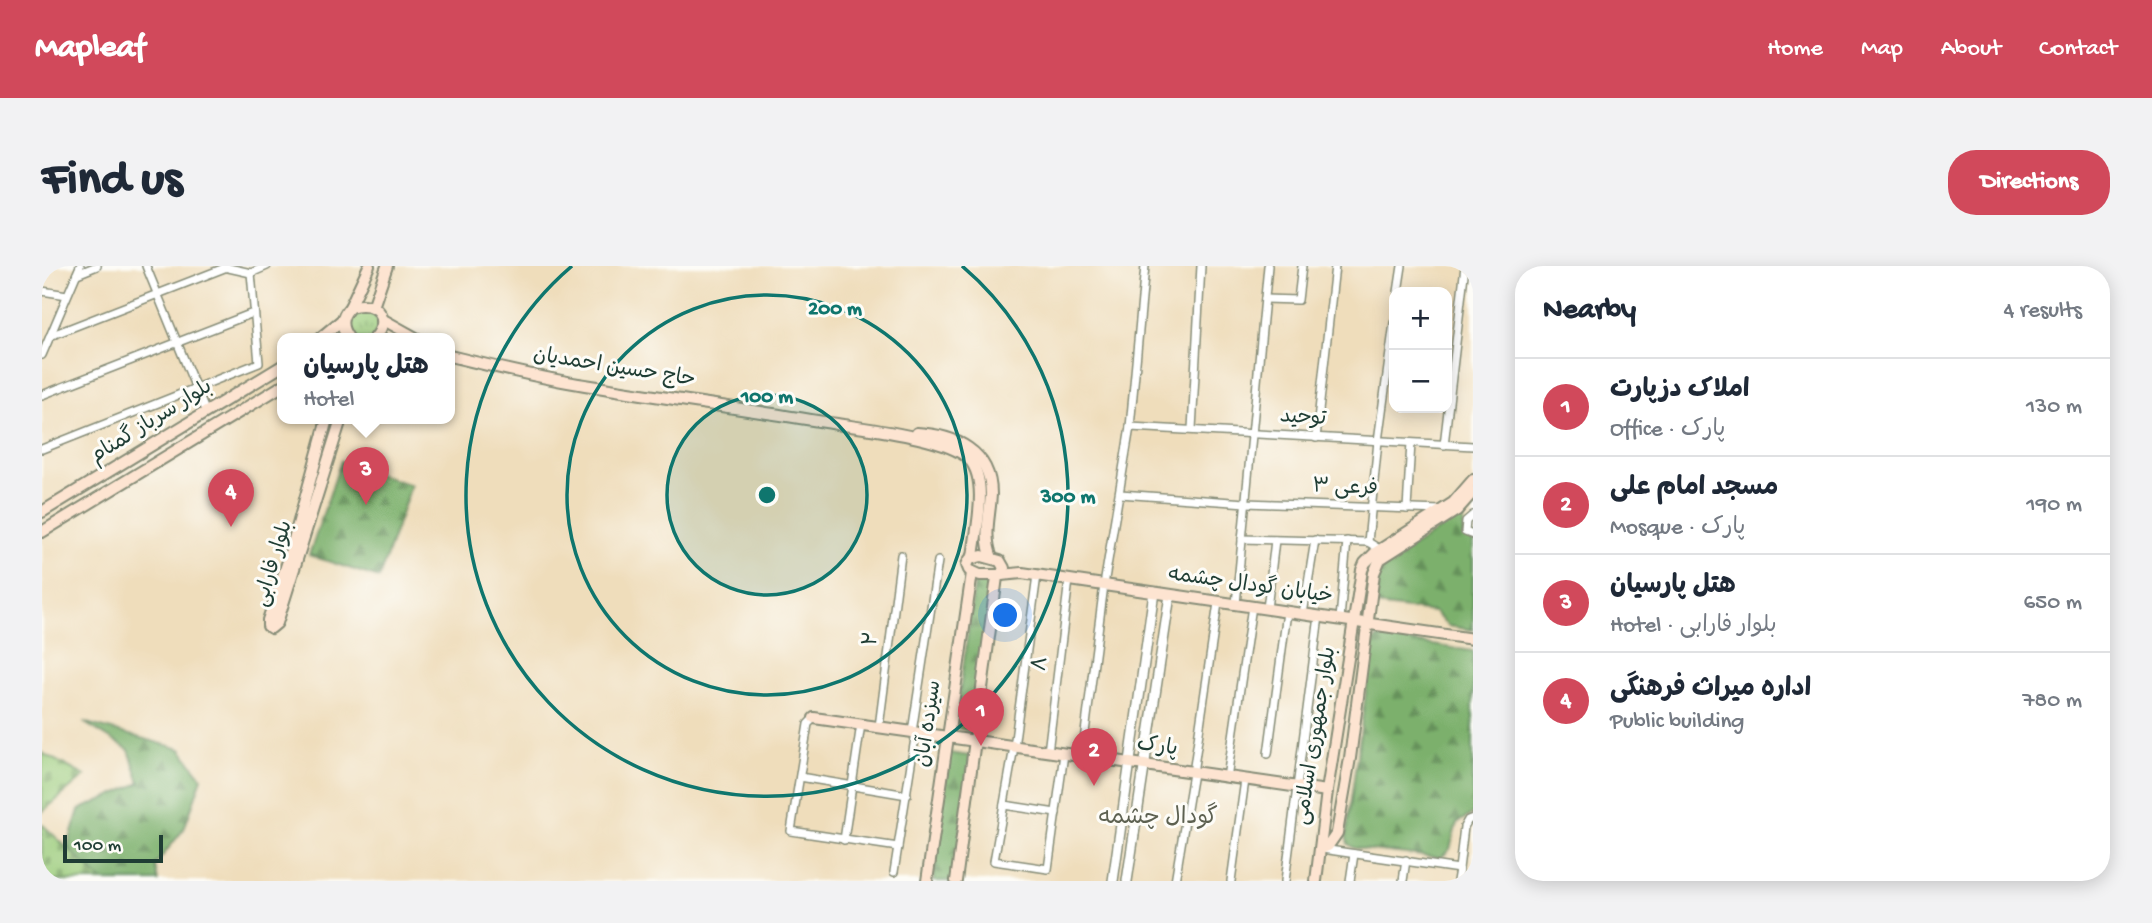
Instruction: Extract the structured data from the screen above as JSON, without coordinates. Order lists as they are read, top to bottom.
{
  "streets": {
    "main road": [
      "حاج حسین احمدیان",
      "بلوار سرباز گمنام",
      "بلوار فارابی",
      "خیابان گودال چشمه",
      "سیزده آبان",
      "بلوار جمهوری اسلامی",
      "پارک"
    ],
    "street": [
      "توحید",
      "فرعی ۳",
      "۲",
      "۸"
    ]
  },
  "crossings": [
    ["حاج حسین احمدیان", "سیزده آبان"],
    ["فرعی ۳", "بلوار جمهوری اسلامی"],
    ["خیابان گودال چشمه", "۸"],
    ["خیابان گودال چشمه", "بلوار جمهوری اسلامی"],
    ["۲", "پارک"],
    ["۸", "پارک"],
    ["سیزده آبان", "پارک"],
    ["بلوار جمهوری اسلامی", "پارک"]
  ],
  "districts": ["گودال چشمه"],
  "scale_bar": "100 m",
  "page": {
    "header": "Mapleaf",
    "nav": [
      "Home",
      "Map",
      "About",
      "Contact"
    ],
    "buttons": "Directions",
    "title": "Find us",
    "heading": ["Nearby", "4 results"],
    "map_buttons": ["+", "−"],
    "popup": ["هتل پارسیان", "Hotel"],
    "list": [
      {
        "mark": "1",
        "name": "املاک دزپارت",
        "note": "Office · پارک",
        "value": "130 m"
      },
      {
        "mark": "2",
        "name": "مسجد امام علی",
        "note": "Mosque · پارک",
        "value": "190 m"
      },
      {
        "mark": "3",
        "name": "هتل پارسیان",
        "note": "Hotel · بلوار فارابی",
        "value": "650 m"
      },
      {
        "mark": "4",
        "name": "اداره میراث فرهنگی",
        "note": "Public building",
        "value": "780 m"
      }
    ],
    "pins": [
      "3",
      "4",
      "1",
      "2"
    ],
    "scale": "100 m"
  },
  "rings": ["200 m", "100 m", "300 m"]
}
